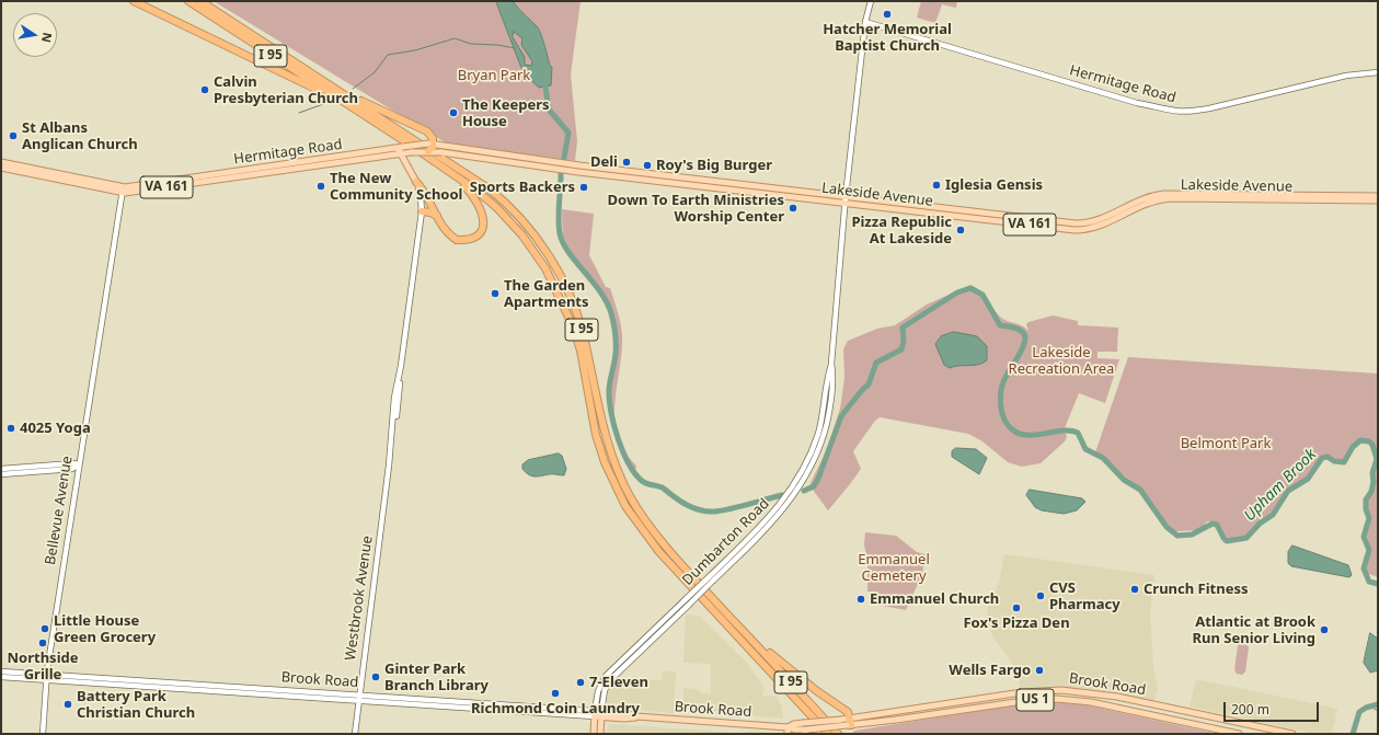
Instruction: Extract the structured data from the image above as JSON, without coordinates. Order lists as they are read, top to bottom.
{
  "streets": {
    "highway": ["I 95"],
    "main road": [
      "Hermitage Road",
      "Lakeside Avenue",
      "VA 161",
      "Westbrook Avenue",
      "Brook Road",
      "US 1"
    ],
    "street": ["Bellevue Avenue", "Dumbarton Road"]
  },
  "crossings": [
    ["Hermitage Road", "Lakeside Avenue"],
    ["Hermitage Road", "Bellevue Avenue"],
    ["Hermitage Road", "Dumbarton Road"],
    ["Hermitage Road", "Westbrook Avenue"],
    ["Lakeside Avenue", "Dumbarton Road"],
    ["Bellevue Avenue", "Brook Road"],
    ["Dumbarton Road", "Brook Road"],
    ["Westbrook Avenue", "Brook Road"]
  ],
  "water": ["Upham Brook"],
  "parks": [
    "Bryan Park",
    "Lakeside Recreation Area",
    "Belmont Park",
    "Emmanuel Cemetery"
  ],
  "places": [
    "Hatcher Memorial Baptist Church",
    "Calvin Presbyterian Church",
    "The Keepers House",
    "St Albans Anglican Church",
    "Deli",
    "Roy's Big Burger",
    "Iglesia Gensis",
    "The New Community School",
    "Sports Backers",
    "Down To Earth Ministries Worship Center",
    "Pizza Republic At Lakeside",
    "The Garden Apartments",
    "4025 Yoga",
    "Crunch Fitness",
    "CVS Pharmacy",
    "Emmanuel Church",
    "Fox's Pizza Den",
    "Little House Green Grocery",
    "Atlantic at Brook Run Senior Living",
    "Northside Grille",
    "Wells Fargo",
    "Ginter Park Branch Library",
    "7-Eleven",
    "Richmond Coin Laundry",
    "Battery Park Christian Church"
  ],
  "scale_bar": "200 m",
  "north": "right"
}
